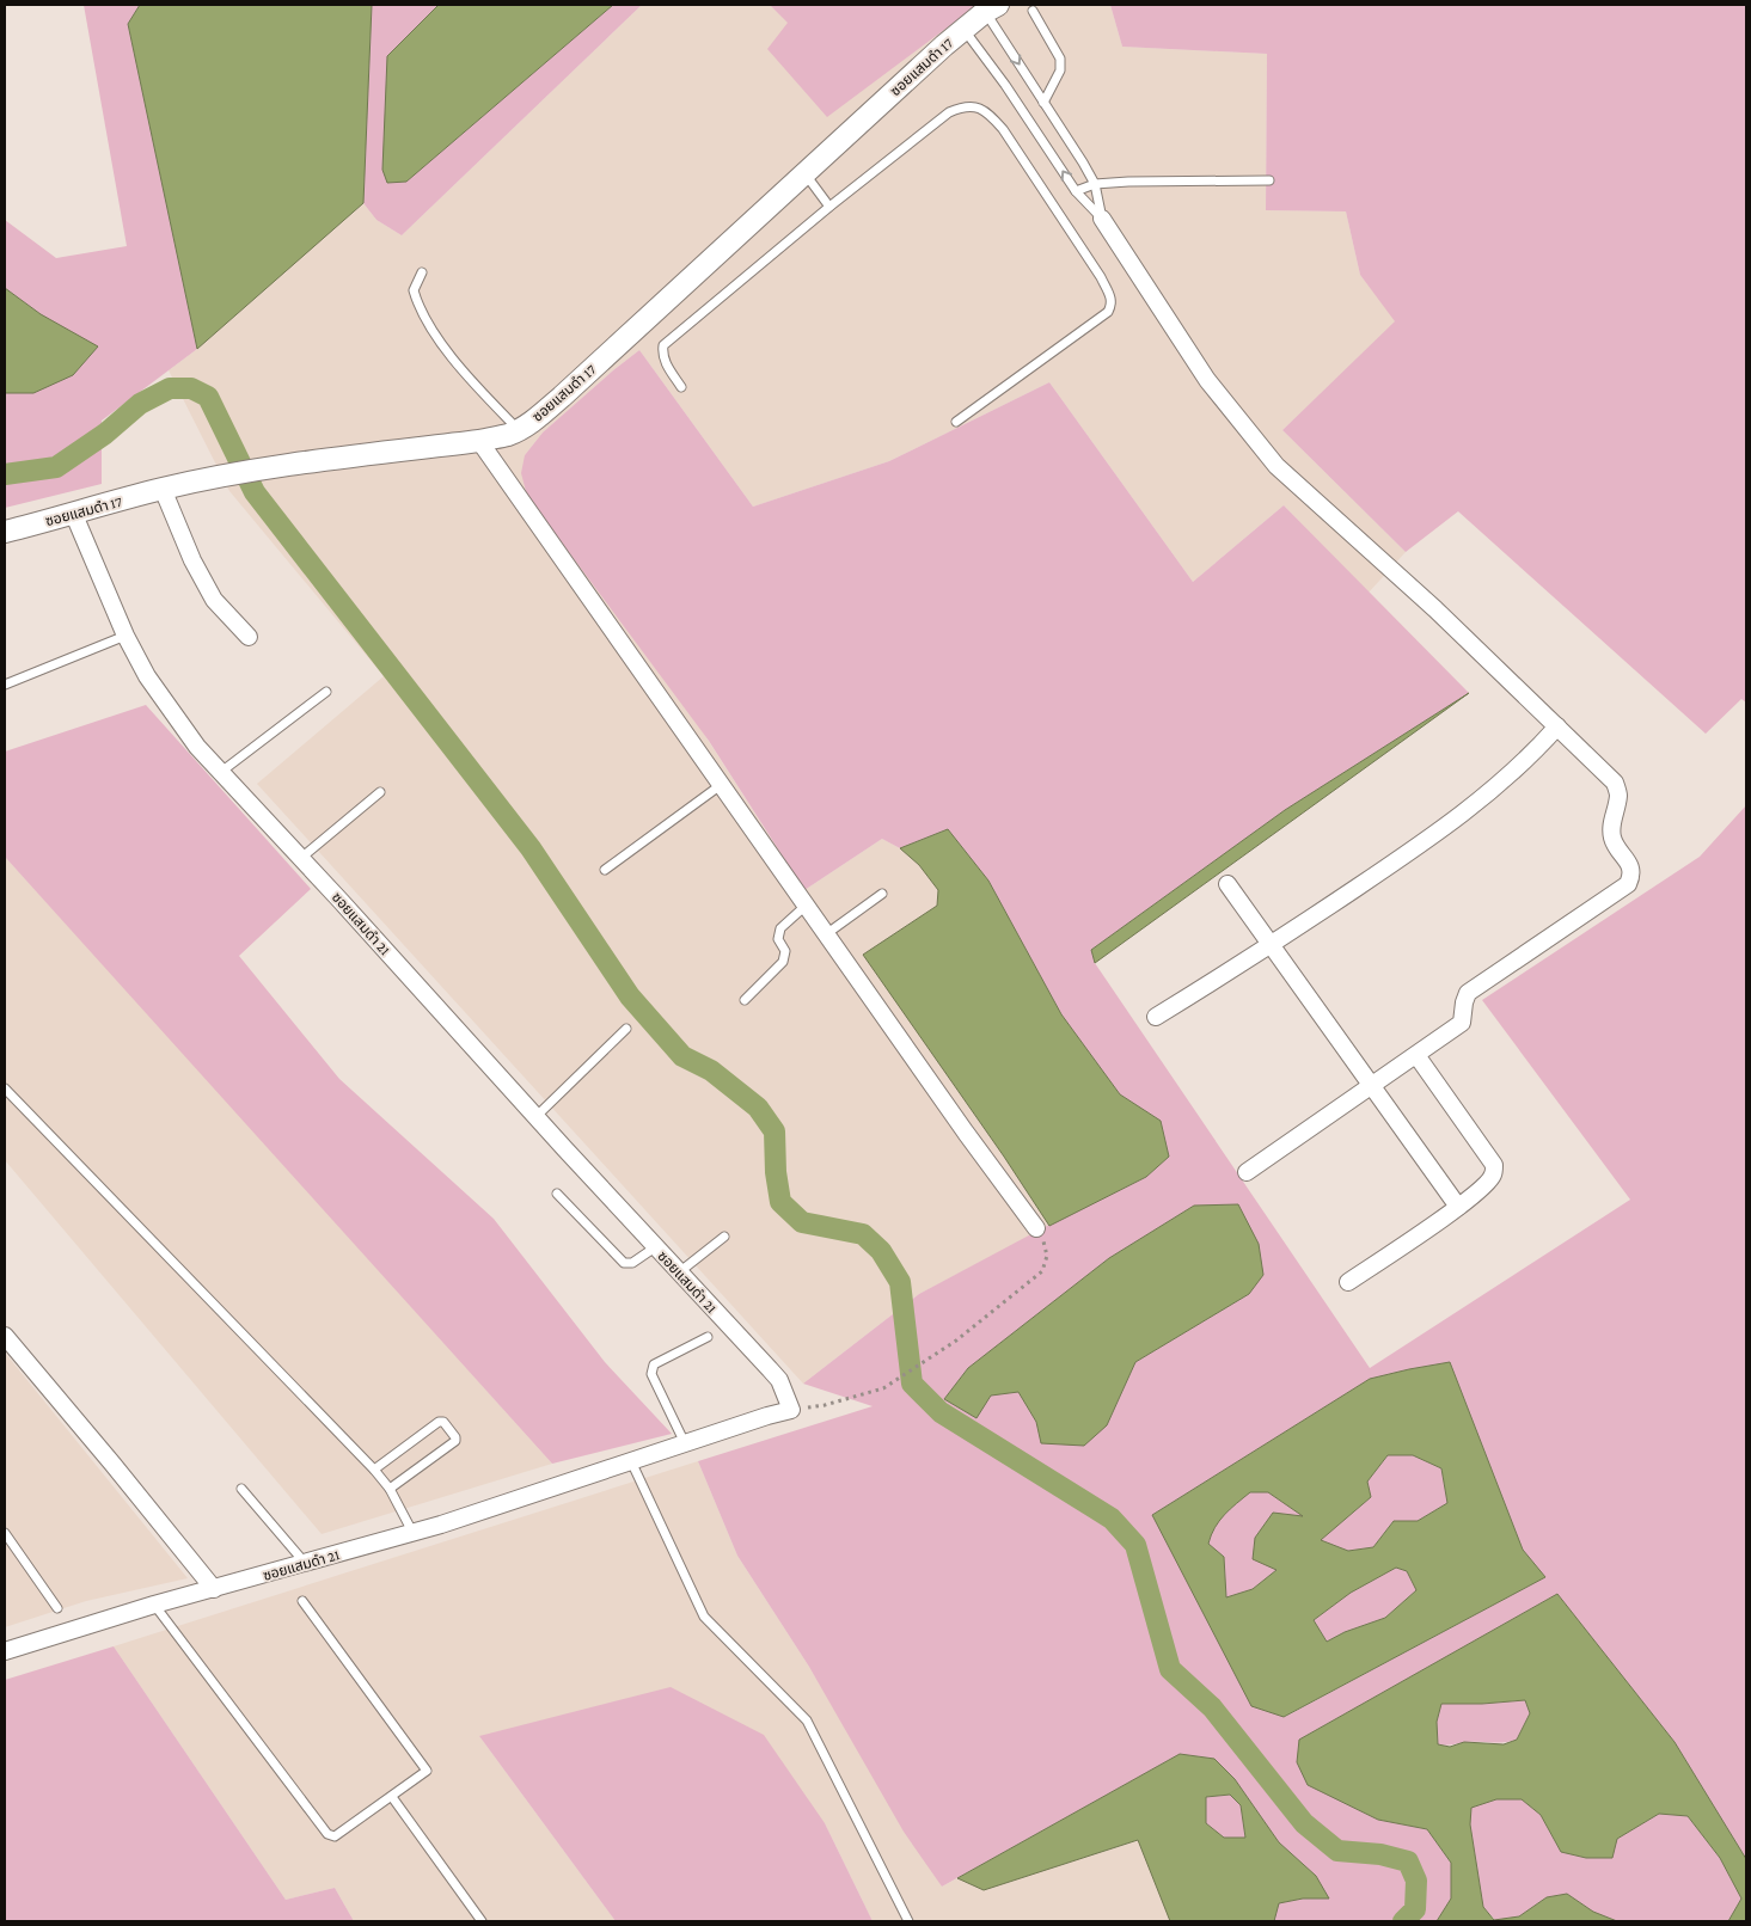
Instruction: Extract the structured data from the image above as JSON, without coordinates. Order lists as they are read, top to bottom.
{
  "streets": {
    "street": ["ซอยแสมดำ 17", "ซอยแสมดำ 21"]
  },
  "crossings": [
    ["ซอยแสมดำ 17", "ซอยแสมดำ 21"]
  ]
}
